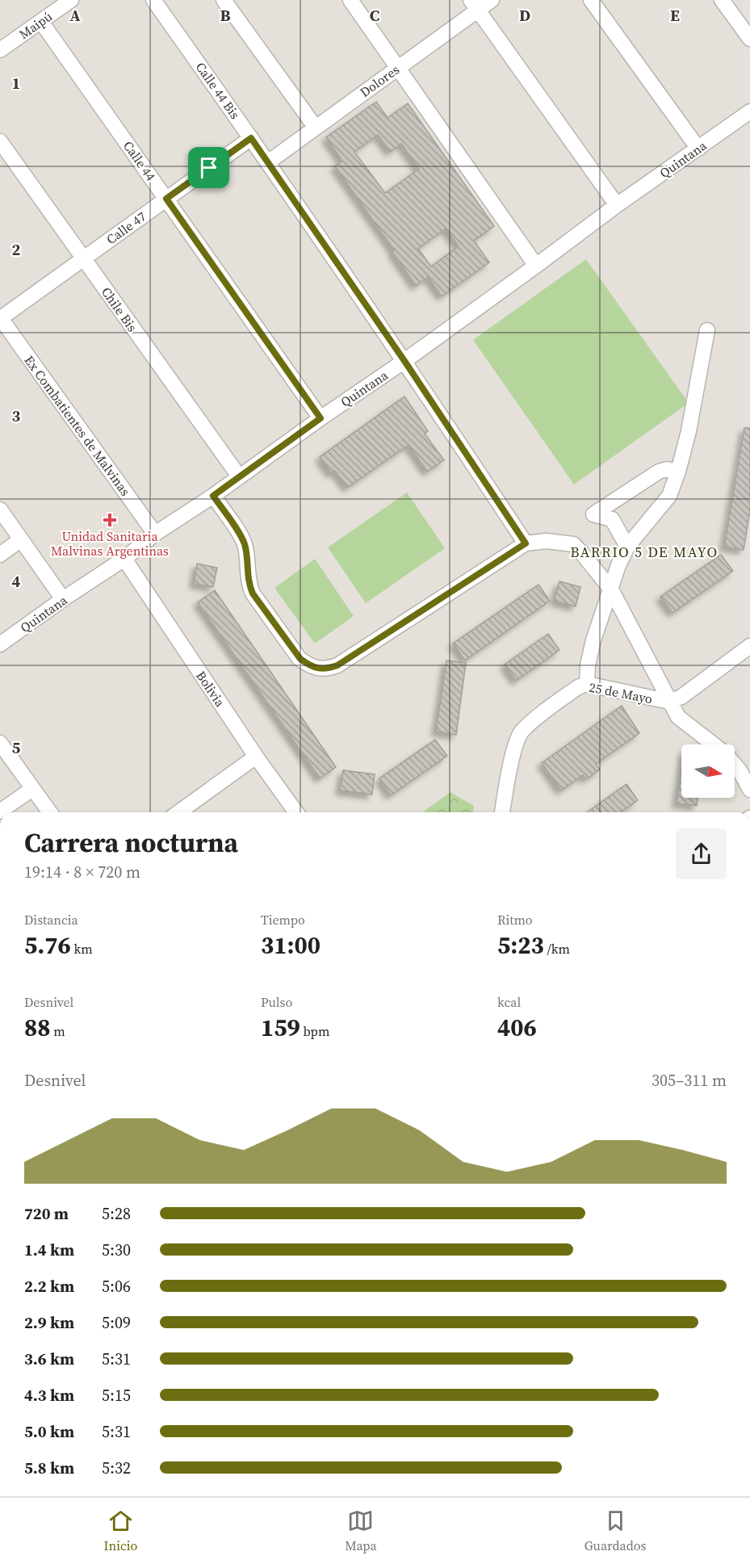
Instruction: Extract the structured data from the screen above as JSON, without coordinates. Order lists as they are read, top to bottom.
{
  "streets": {
    "street": [
      "Maipú",
      "Dolores",
      "Calle 44 Bis",
      "Quintana",
      "Calle 44",
      "Calle 47",
      "Chile Bis",
      "Ex Combatientes de Malvinas",
      "Bolivia",
      "25 de Mayo"
    ]
  },
  "crossings": [
    ["Maipú", "Calle 44"],
    ["Dolores", "Calle 44 Bis"],
    ["Calle 44 Bis", "Quintana"],
    ["Calle 44 Bis", "Calle 47"],
    ["Quintana", "Calle 44"],
    ["Quintana", "Chile Bis"],
    ["Quintana", "Ex Combatientes de Malvinas"],
    ["Quintana", "Bolivia"],
    ["Calle 44", "Calle 47"],
    ["Calle 47", "Chile Bis"],
    ["Calle 47", "Ex Combatientes de Malvinas"]
  ],
  "districts": ["BARRIO 5 DE MAYO"],
  "places": {
    "health": ["Unidad Sanitaria Malvinas Argentinas"]
  },
  "north": "right",
  "page": {
    "heading": ["Carrera nocturna", "19:14 · 8 × 720 m"],
    "stats": [
      ["Distancia", "5.76 km"],
      ["Tiempo", "31:00"],
      ["Ritmo", "5:23 /km"],
      ["Desnivel", "88 m"],
      ["Pulso", "159 bpm"],
      ["kcal", "406"]
    ],
    "chart": ["Desnivel", "305–311 m"],
    "list": [
      {
        "name": "720 m",
        "note": "5:28"
      },
      {
        "name": "1.4 km",
        "note": "5:30"
      },
      {
        "name": "2.2 km",
        "note": "5:06"
      },
      {
        "name": "2.9 km",
        "note": "5:09"
      },
      {
        "name": "3.6 km",
        "note": "5:31"
      },
      {
        "name": "4.3 km",
        "note": "5:15"
      },
      {
        "name": "5.0 km",
        "note": "5:31"
      },
      {
        "name": "5.8 km",
        "note": "5:32"
      }
    ],
    "tabs": ["Inicio", "Mapa", "Guardados"]
  },
  "grid": {
    "columns": [
      "A",
      "B",
      "C",
      "D",
      "E"
    ],
    "rows": [
      "1",
      "2",
      "3",
      "4",
      "5"
    ]
  }
}
